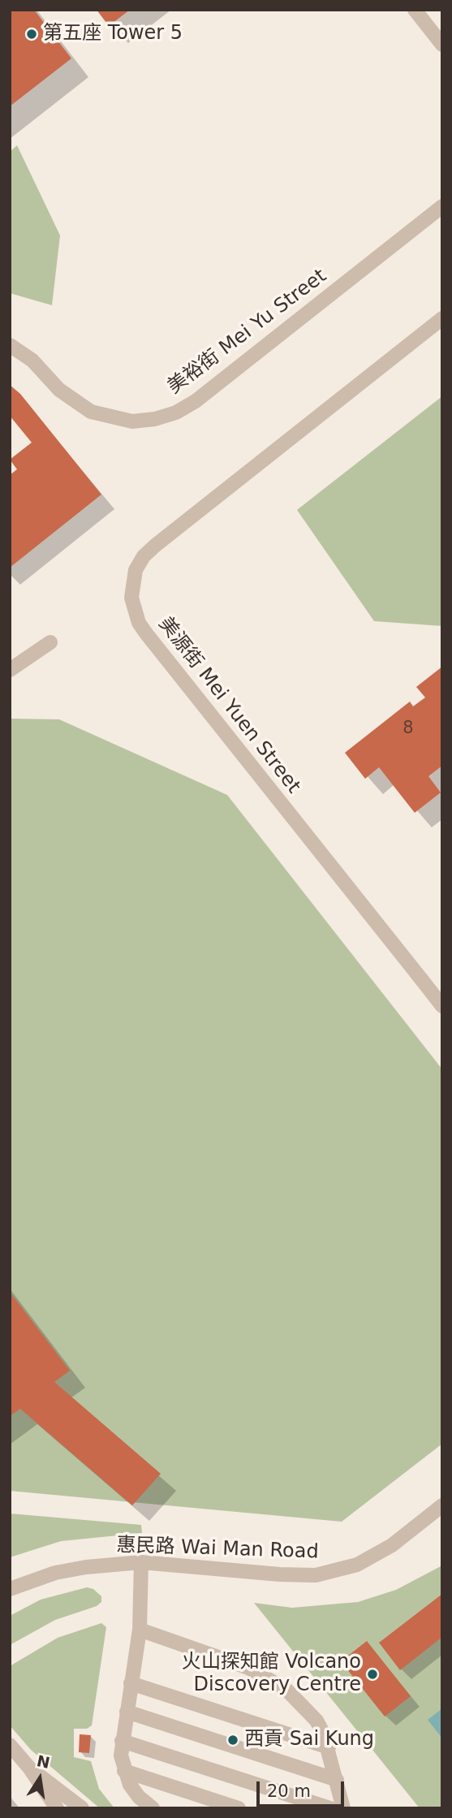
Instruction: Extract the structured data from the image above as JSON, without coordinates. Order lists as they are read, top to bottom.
{
  "streets": {
    "street": ["美裕街 Mei Yu Street", "美源街 Mei Yuen Street", "惠民路 Wai Man Road"]
  },
  "places": ["第五座 Tower 5", "火山探知館 Volcano Discovery Centre", "西貢 Sai Kung"],
  "house_numbers": ["8"],
  "scale_bar": "20 m",
  "north": "top"
}
